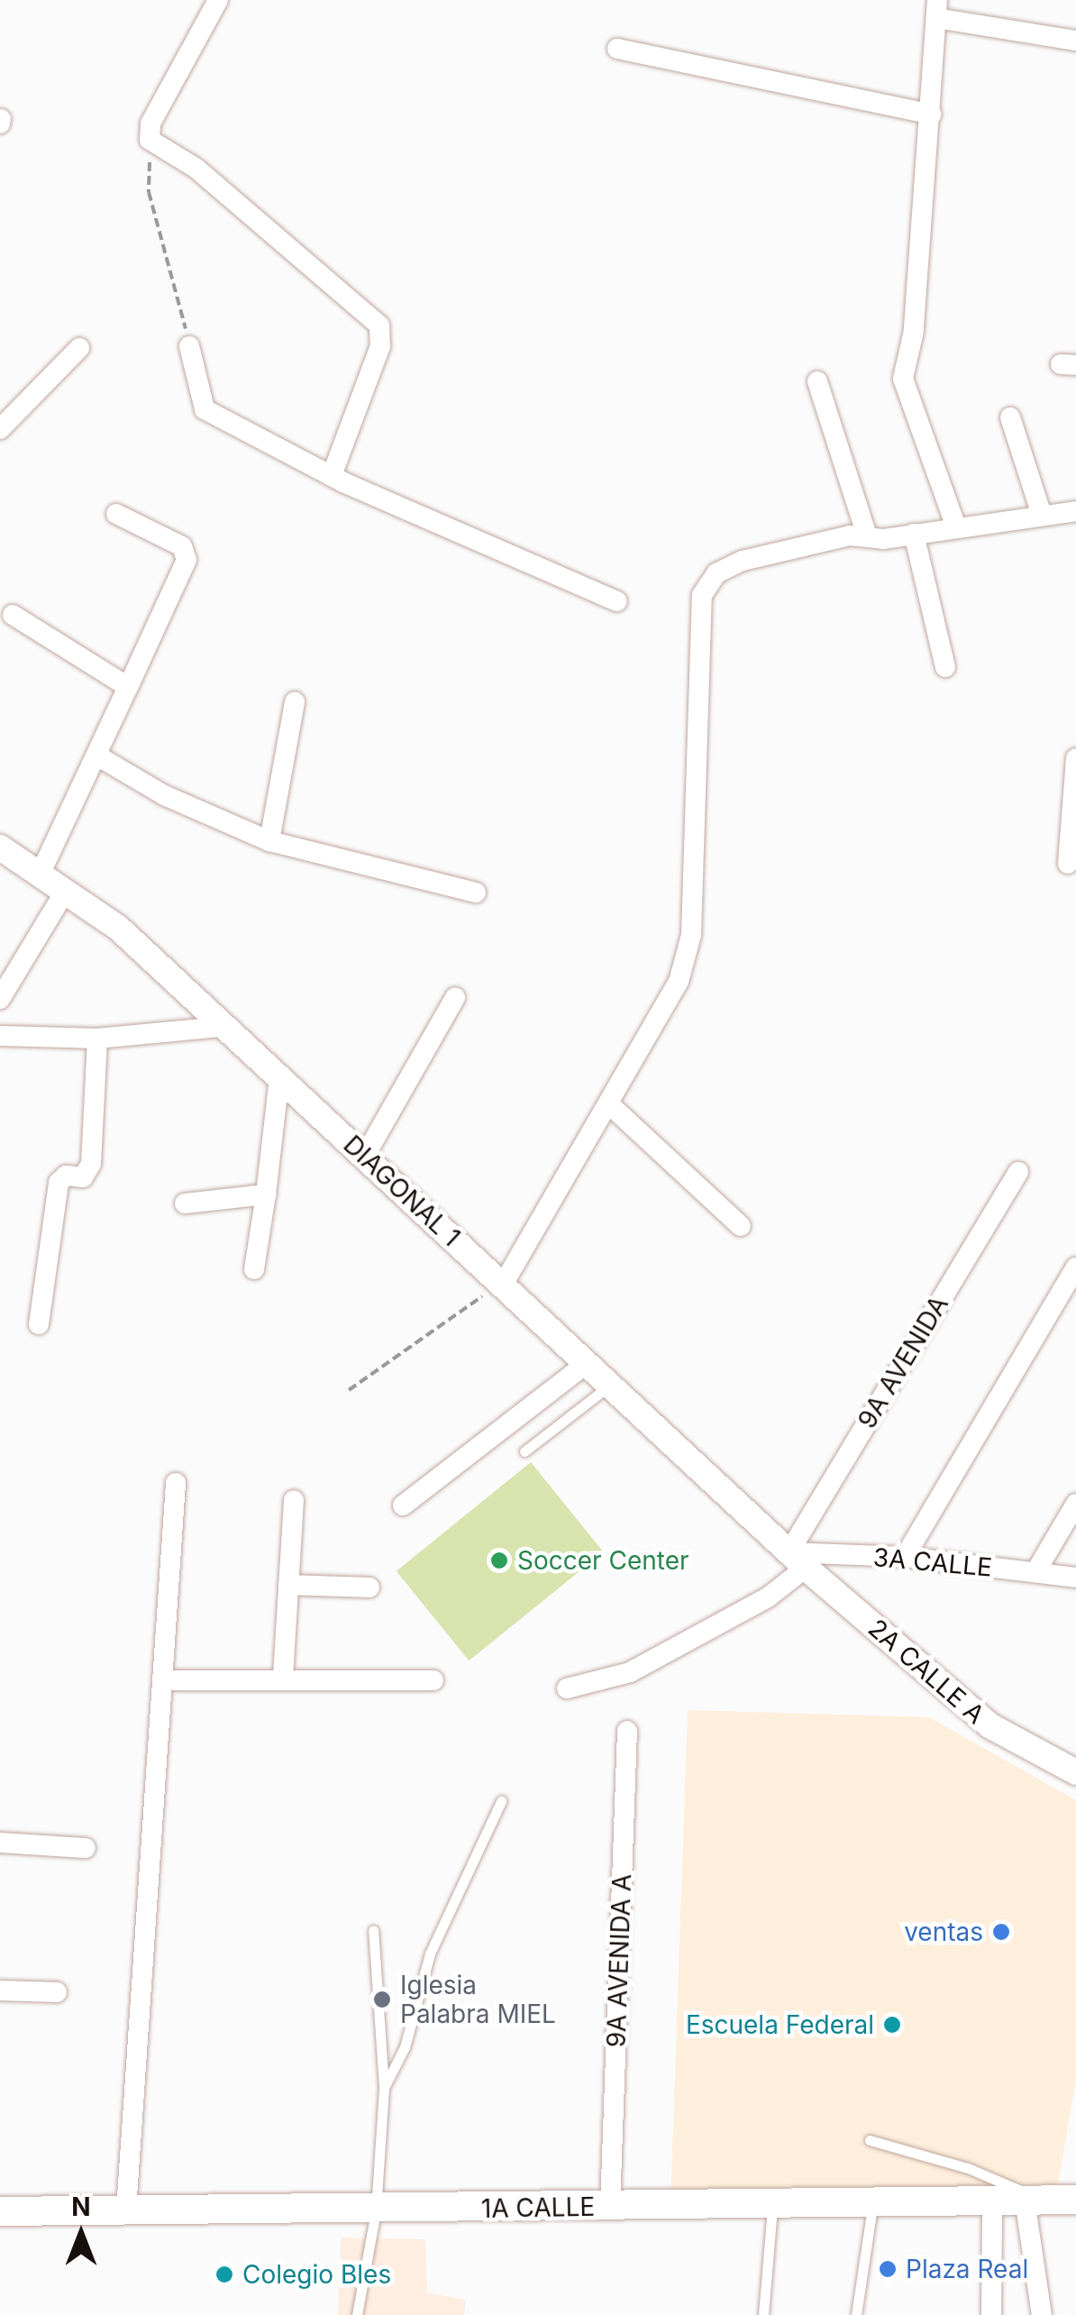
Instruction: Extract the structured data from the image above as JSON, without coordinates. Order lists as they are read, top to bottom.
{
  "streets": {
    "main road": ["1A CALLE"],
    "street": [
      "DIAGONAL 1",
      "9A AVENIDA",
      "3A CALLE",
      "2A CALLE A",
      "9A AVENIDA A"
    ]
  },
  "crossings": [
    ["DIAGONAL 1", "9A AVENIDA"],
    ["DIAGONAL 1", "3A CALLE"],
    ["DIAGONAL 1", "2A CALLE A"],
    ["9A AVENIDA", "3A CALLE"],
    ["9A AVENIDA", "2A CALLE A"],
    ["3A CALLE", "2A CALLE A"],
    ["9A AVENIDA A", "1A CALLE"]
  ],
  "places": [
    "Soccer Center",
    "ventas",
    "Iglesia Palabra MIEL",
    "Escuela Federal",
    "Plaza Real",
    "Colegio Bles"
  ],
  "north": "top"
}
